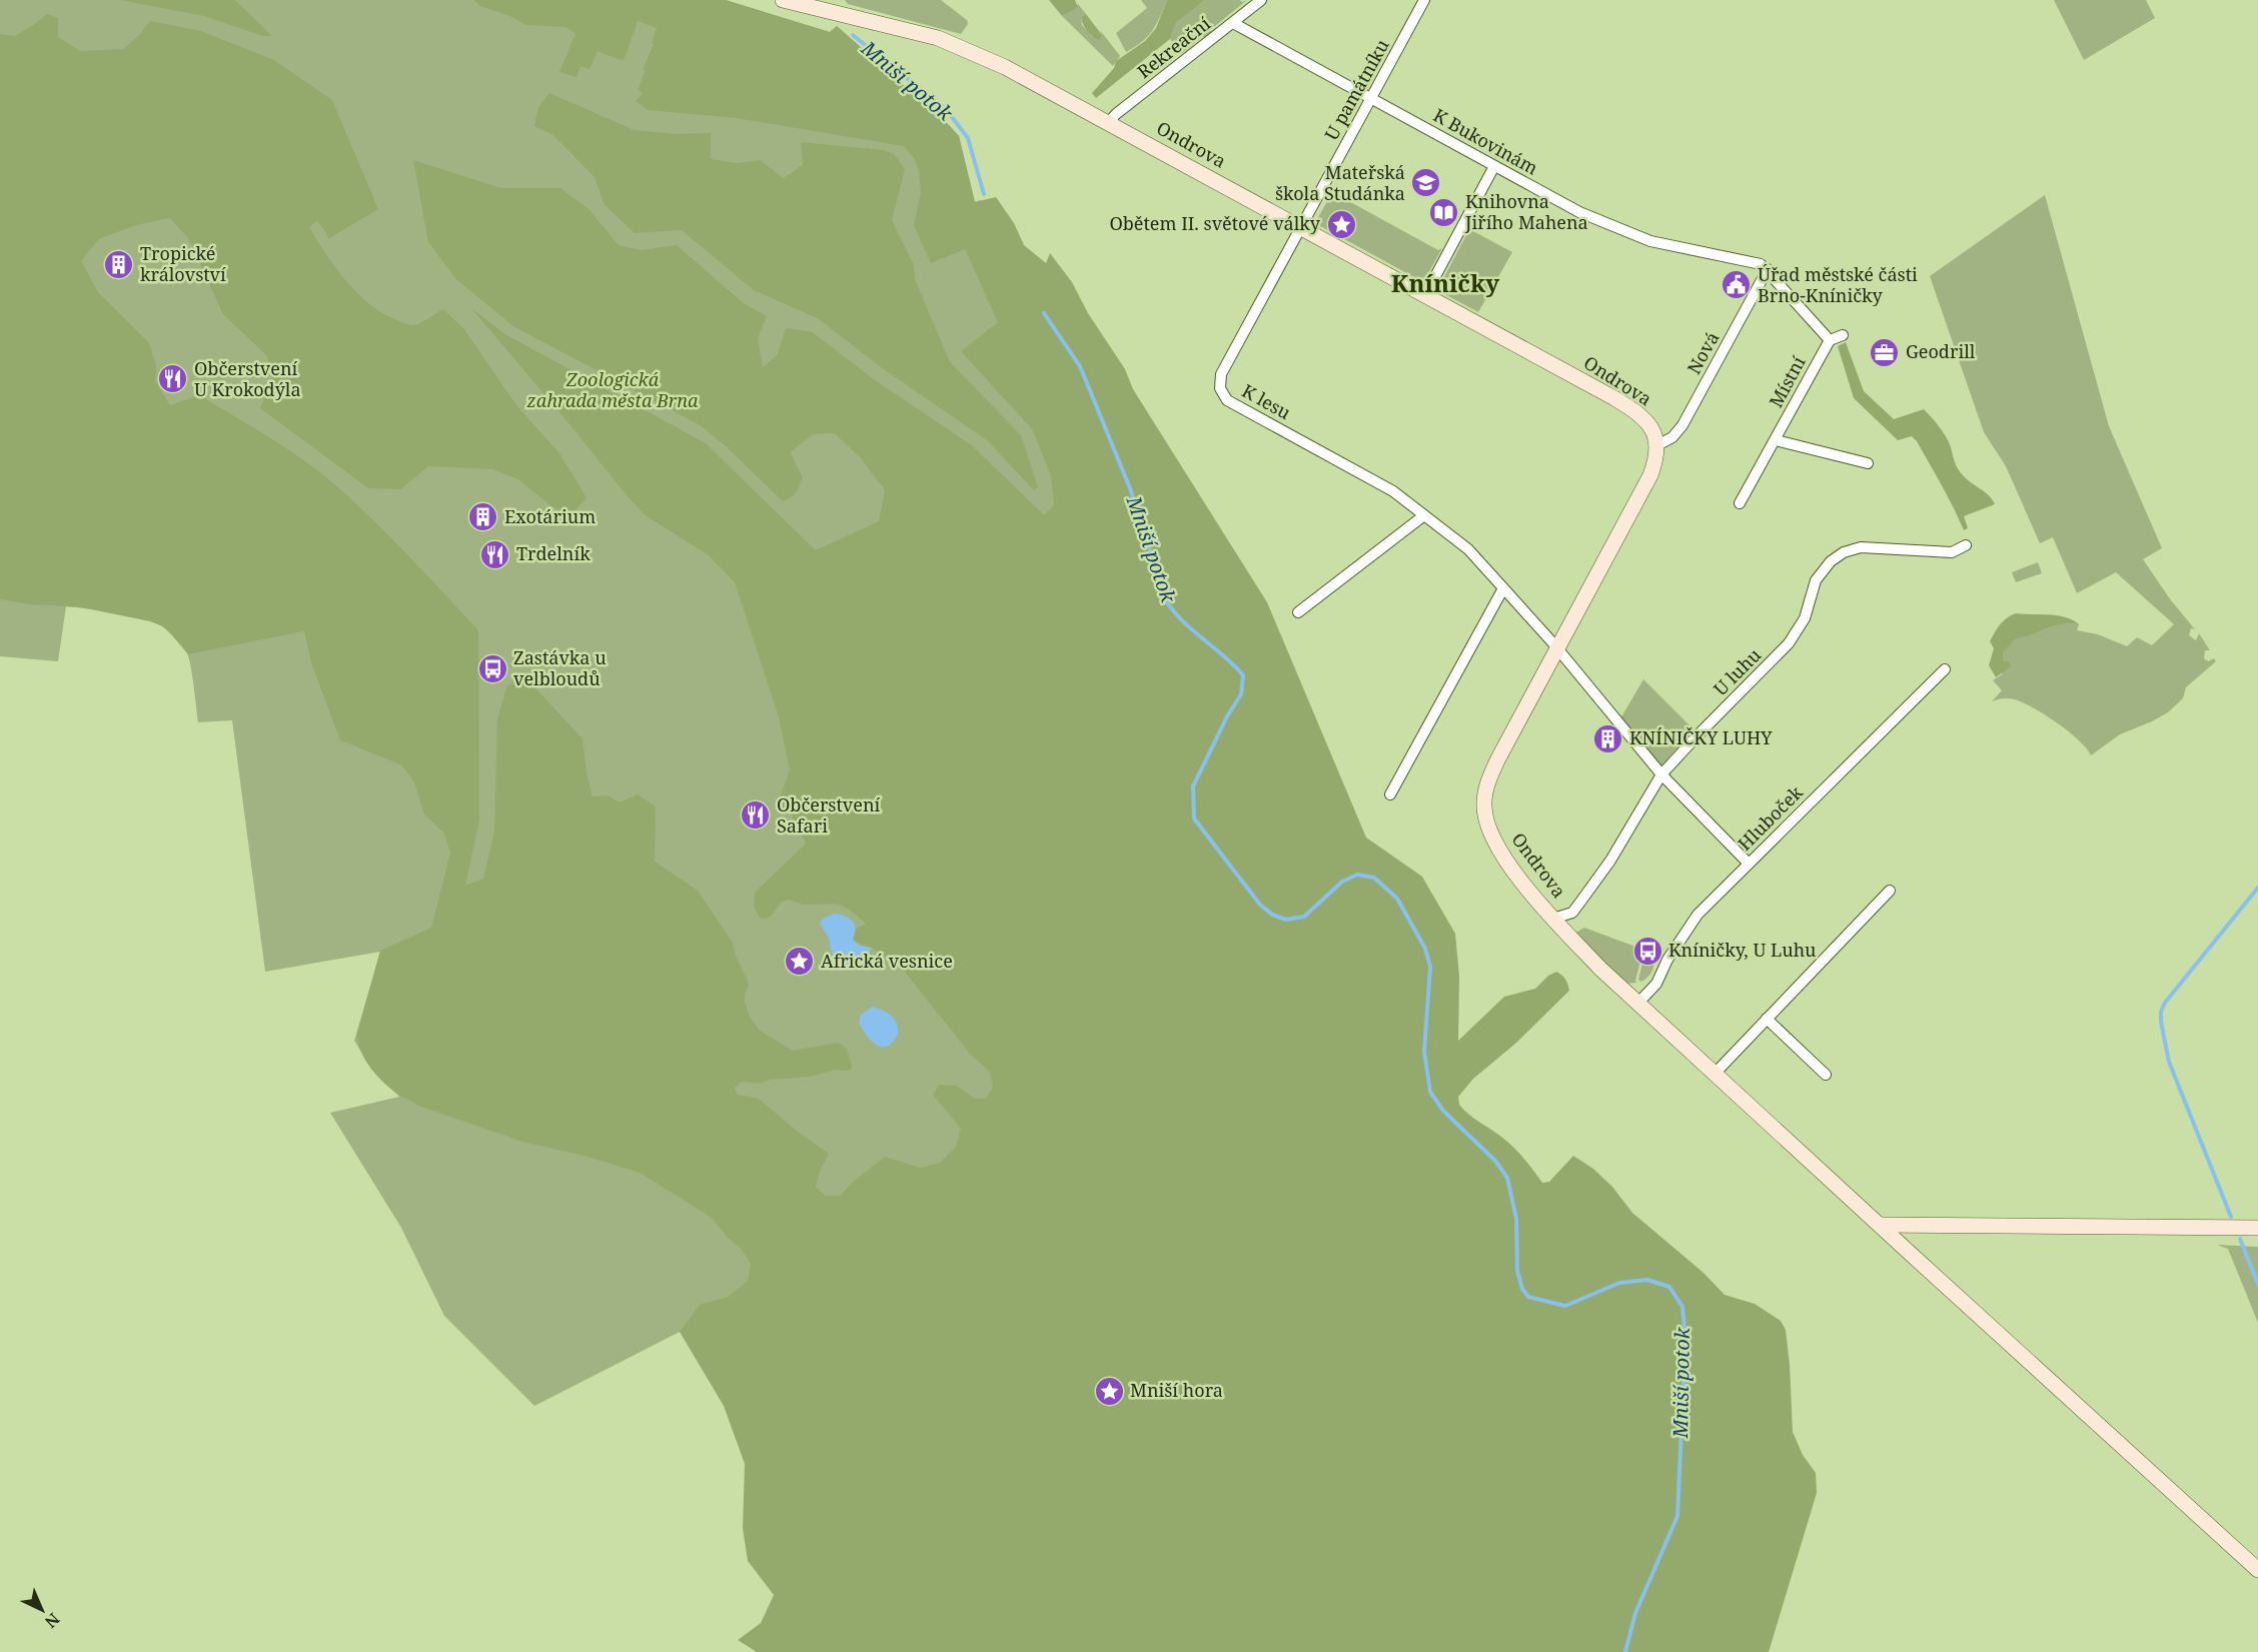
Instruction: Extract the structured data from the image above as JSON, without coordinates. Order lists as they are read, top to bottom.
{
  "streets": {
    "street": [
      "Rekreační",
      "U památníku",
      "K Bukovinám",
      "Ondrova",
      "Nová",
      "Místní",
      "K lesu",
      "U luhu",
      "Hluboček"
    ]
  },
  "crossings": [
    ["Rekreační", "K Bukovinám"],
    ["Rekreační", "Ondrova"],
    ["U památníku", "K Bukovinám"],
    ["U památníku", "Ondrova"],
    ["U památníku", "K lesu"],
    ["K Bukovinám", "Nová"],
    ["Ondrova", "Nová"],
    ["Ondrova", "K lesu"],
    ["Ondrova", "U luhu"],
    ["Ondrova", "Hluboček"],
    ["K lesu", "U luhu"],
    ["K lesu", "Hluboček"]
  ],
  "districts": ["Kníničky"],
  "water": ["Mniší potok"],
  "parks": ["Zoologická zahrada města Brna"],
  "places": {
    "school or university": ["Mateřská škola Studánka"],
    "library": ["Knihovna Jiřího Mahena"],
    "place": ["Obětem II. světové války", "Africká vesnice", "Mniší hora"],
    "building": ["Tropické království", "Exotárium", "KNÍNIČKY LUHY"],
    "public building": ["Úřad městské části Brno-Kníničky"],
    "office": ["Geodrill"],
    "restaurant": ["Občerstvení U Krokodýla", "Trdelník", "Občerstvení Safari"],
    "bus stop": ["Zastávka u velbloudů", "Kníničky, U Luhu"]
  },
  "north": "bottom right"
}
